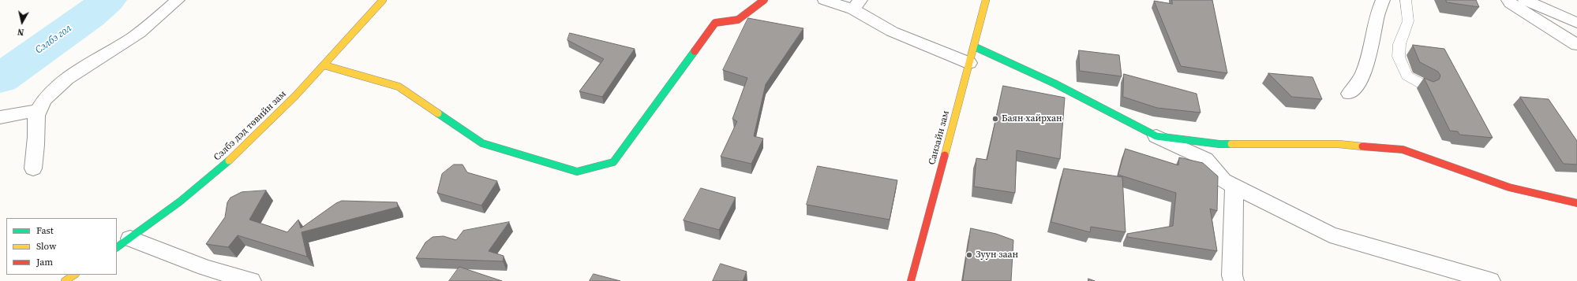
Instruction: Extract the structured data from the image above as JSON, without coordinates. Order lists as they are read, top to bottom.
{
  "streets": {
    "street": ["Сэлбэ дэд төвийн зам", "Санзайн зам"]
  },
  "water": ["Сэлбэ гол"],
  "places": ["Баян хайрхан", "Зуун заан"],
  "legend": ["Fast", "Slow", "Jam"],
  "north": "bottom"
}
